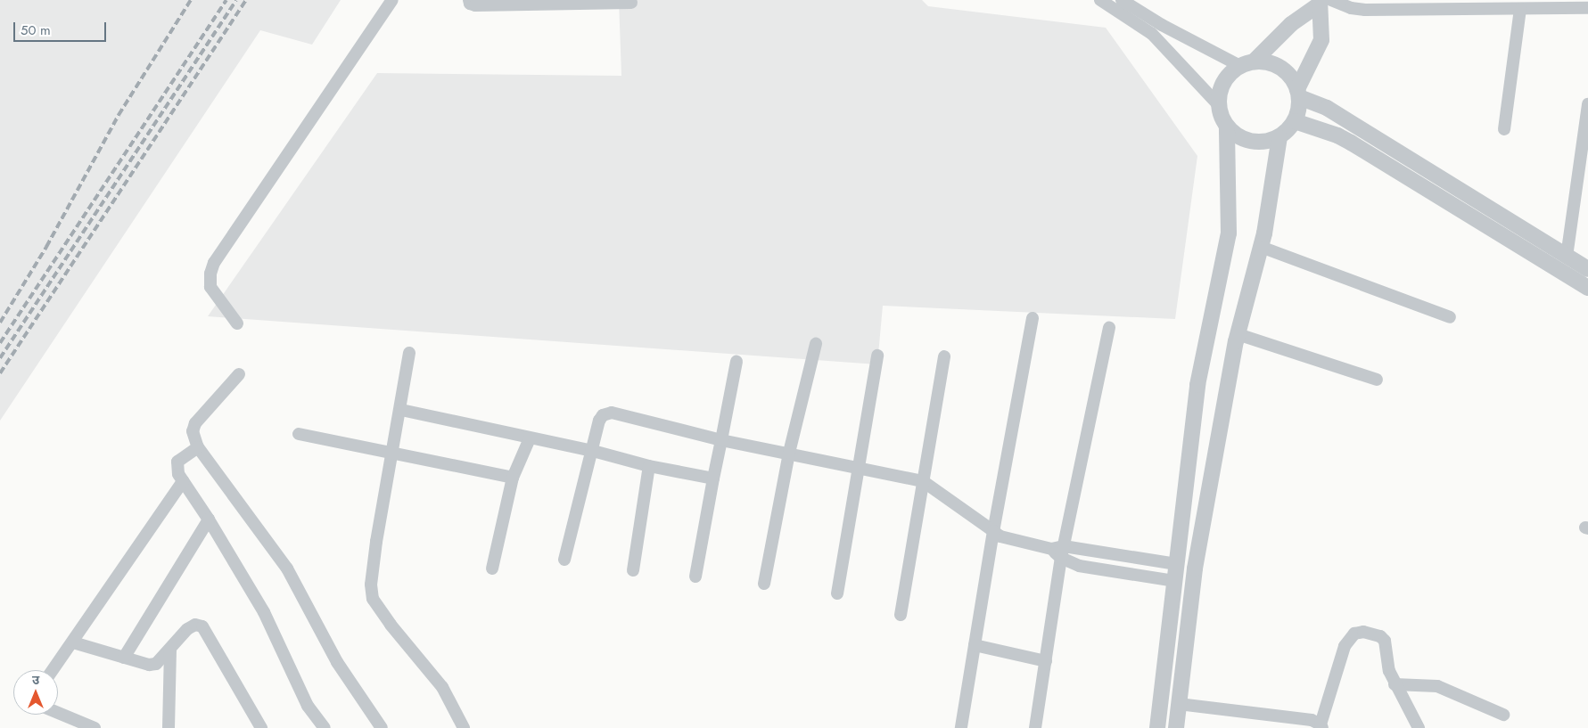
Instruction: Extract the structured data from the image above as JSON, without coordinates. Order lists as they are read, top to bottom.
{
  "scale_bar": "50 m",
  "north": "top"
}
